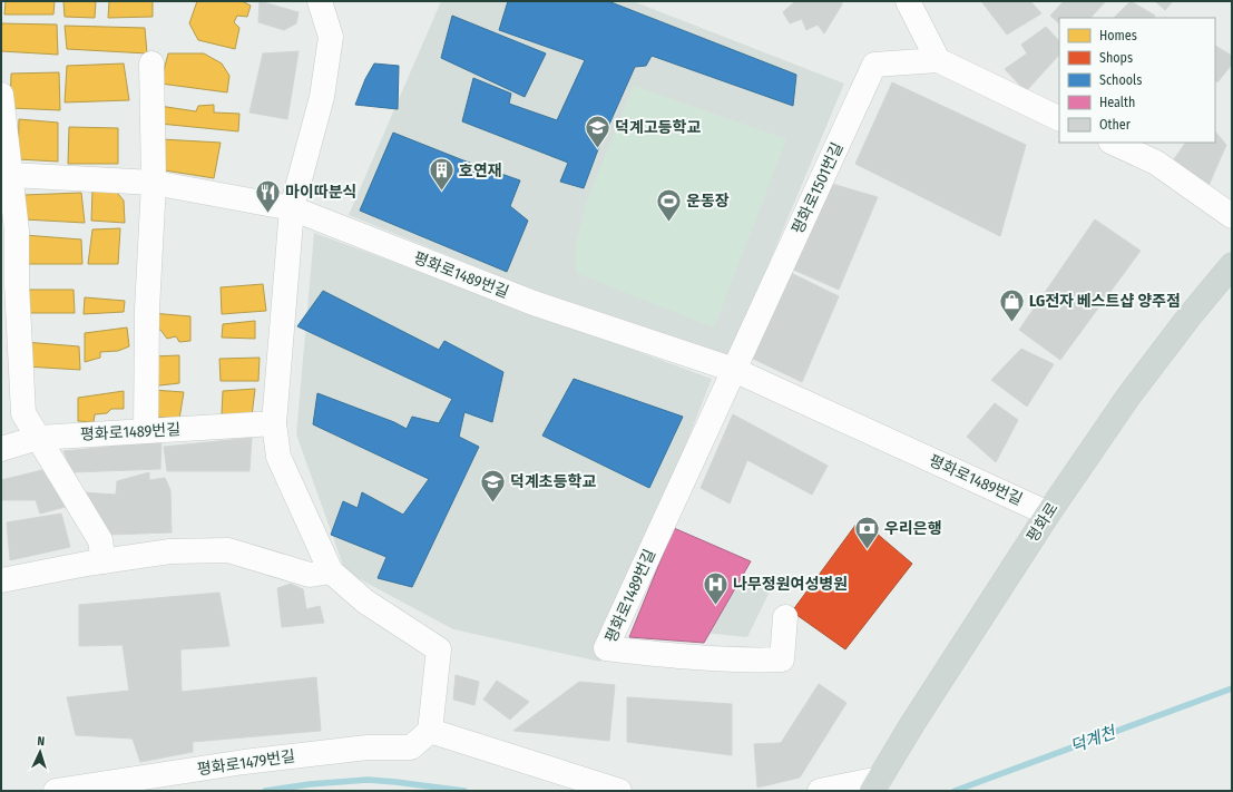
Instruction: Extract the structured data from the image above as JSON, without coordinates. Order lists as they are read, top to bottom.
{
  "streets": {
    "main road": ["평화로"],
    "street": ["평화로1501번길", "평화로1489번길", "평화로1479번길"]
  },
  "crossings": [
    ["평화로1501번길", "평화로1489번길"],
    ["평화로1489번길", "평화로"]
  ],
  "water": ["덕계천"],
  "places": {
    "school or university": ["덕계고등학교", "덕계초등학교"],
    "building": ["호연재"],
    "restaurant": ["마이따분식"],
    "sports": ["운동장"],
    "shop": ["LG전자 베스트샵 양주점"],
    "bank": ["우리은행"],
    "hospital": ["나무정원여성병원"]
  },
  "legend": [
    "Homes",
    "Shops",
    "Schools",
    "Health",
    "Other"
  ],
  "north": "top"
}
